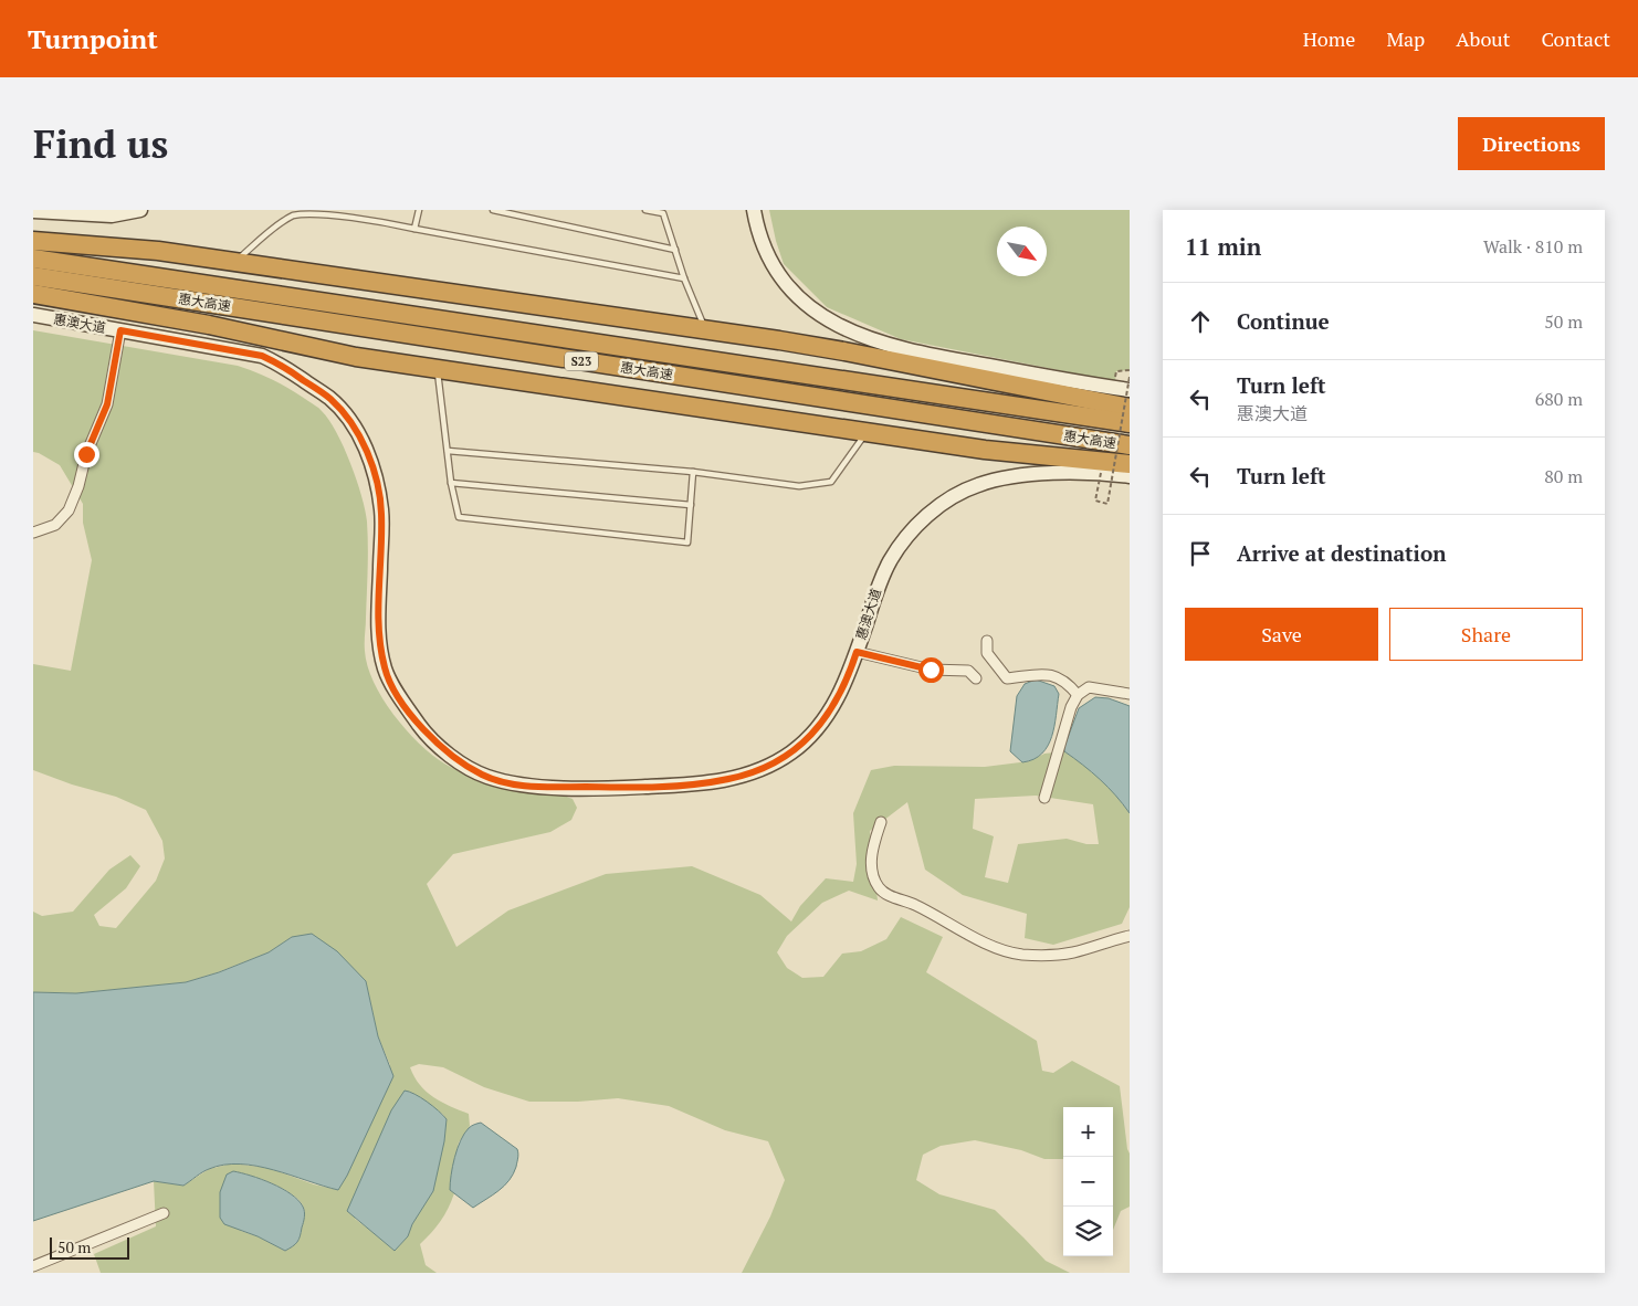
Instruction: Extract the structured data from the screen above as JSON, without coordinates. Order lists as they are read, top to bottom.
{
  "streets": {
    "highway": ["惠大高速", "S23"],
    "street": ["惠澳大道"]
  },
  "scale_bar": "50 m",
  "north": "bottom right",
  "page": {
    "header": "Turnpoint",
    "nav": [
      "Home",
      "Map",
      "About",
      "Contact"
    ],
    "buttons": [
      "Directions",
      ["Save", "Share"]
    ],
    "title": "Find us",
    "heading": ["11 min", "Walk · 810 m"],
    "list": [
      ["Continue", "50 m"],
      ["Turn left", "惠澳大道", "680 m"],
      ["Turn left", "80 m"],
      "Arrive at destination"
    ],
    "map_buttons": ["+", "−"],
    "scale": "50 m"
  }
}
